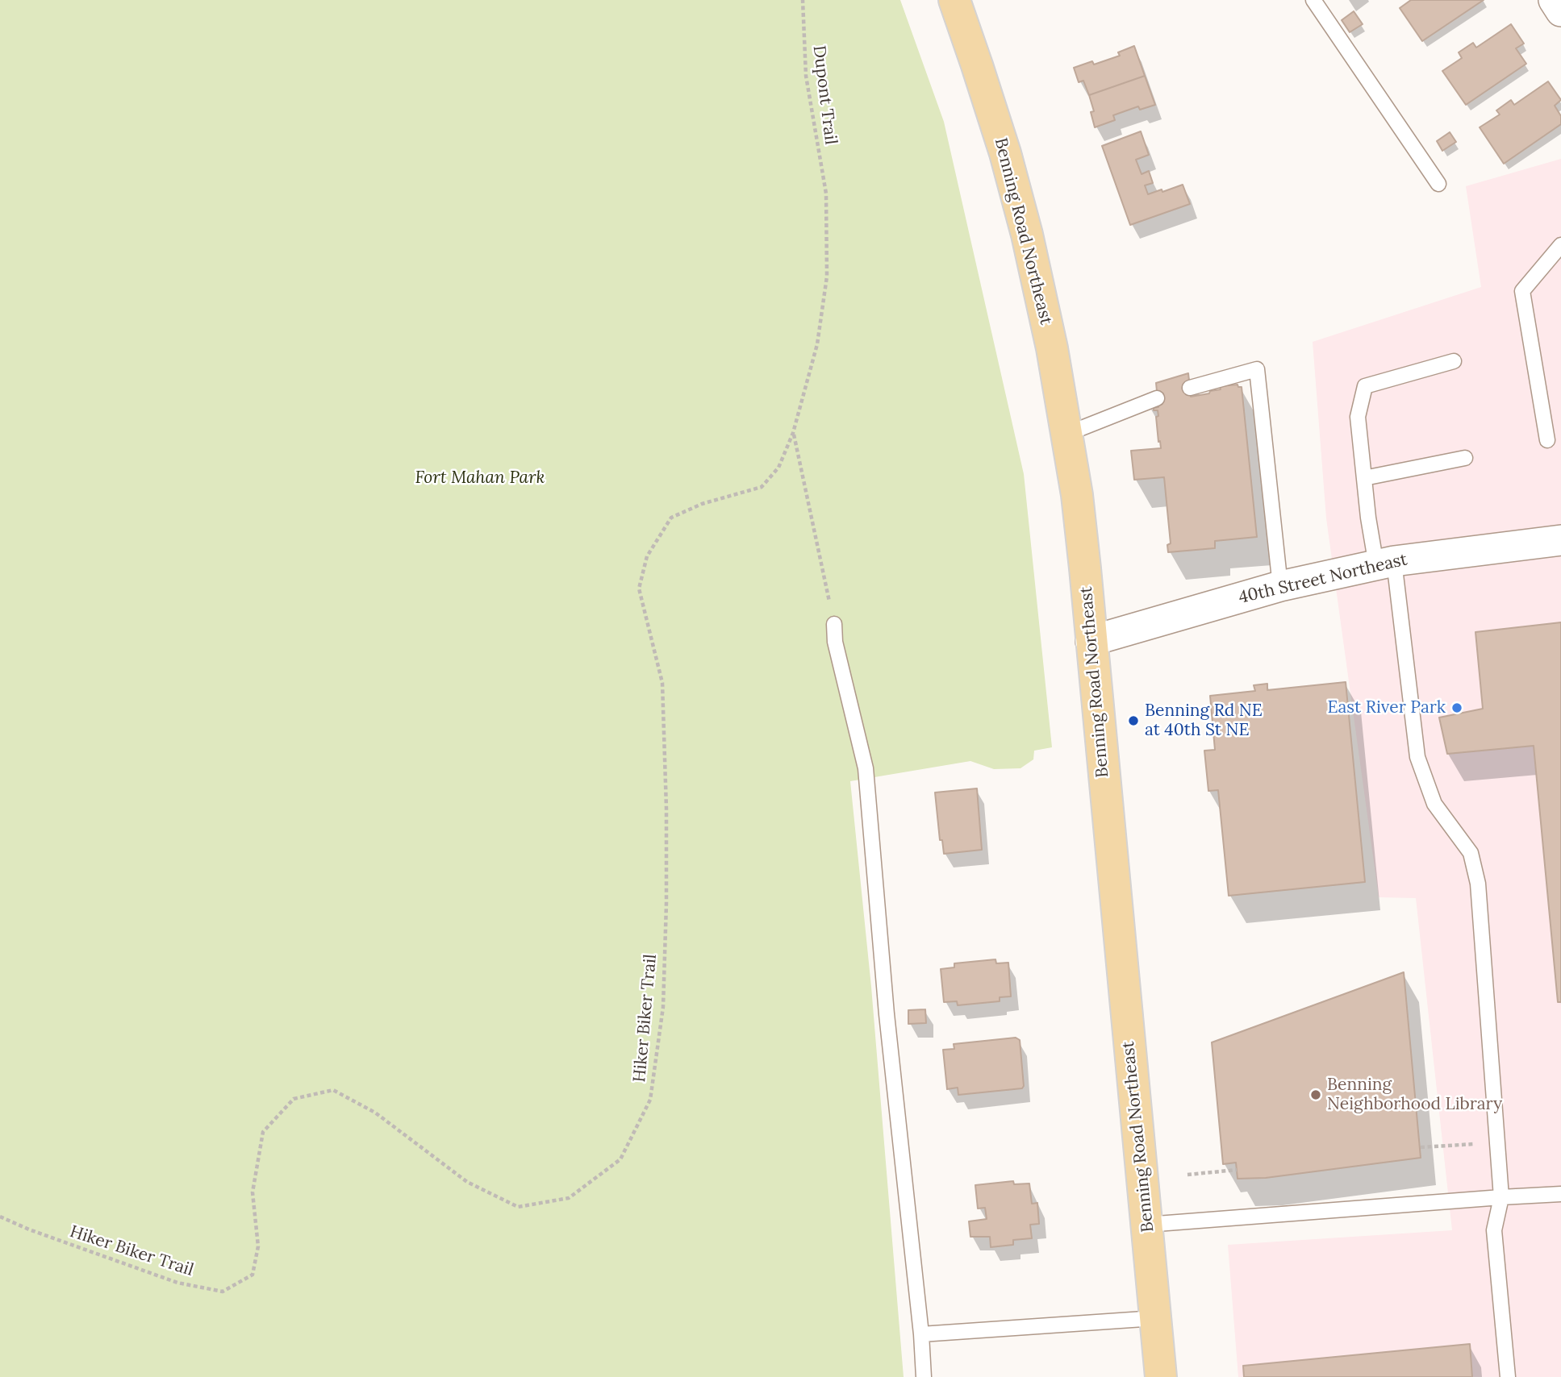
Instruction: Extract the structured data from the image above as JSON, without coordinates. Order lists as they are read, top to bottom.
{
  "streets": {
    "main road": ["Benning Road Northeast"],
    "street": ["40th Street Northeast"],
    "path": ["Dupont Trail", "Hiker Biker Trail"]
  },
  "crossings": [
    ["Dupont Trail", "Hiker Biker Trail"],
    ["Benning Road Northeast", "40th Street Northeast"]
  ],
  "parks": ["Fort Mahan Park"],
  "places": ["East River Park", "Benning Rd NE at 40th St NE", "Benning Neighborhood Library"]
}
